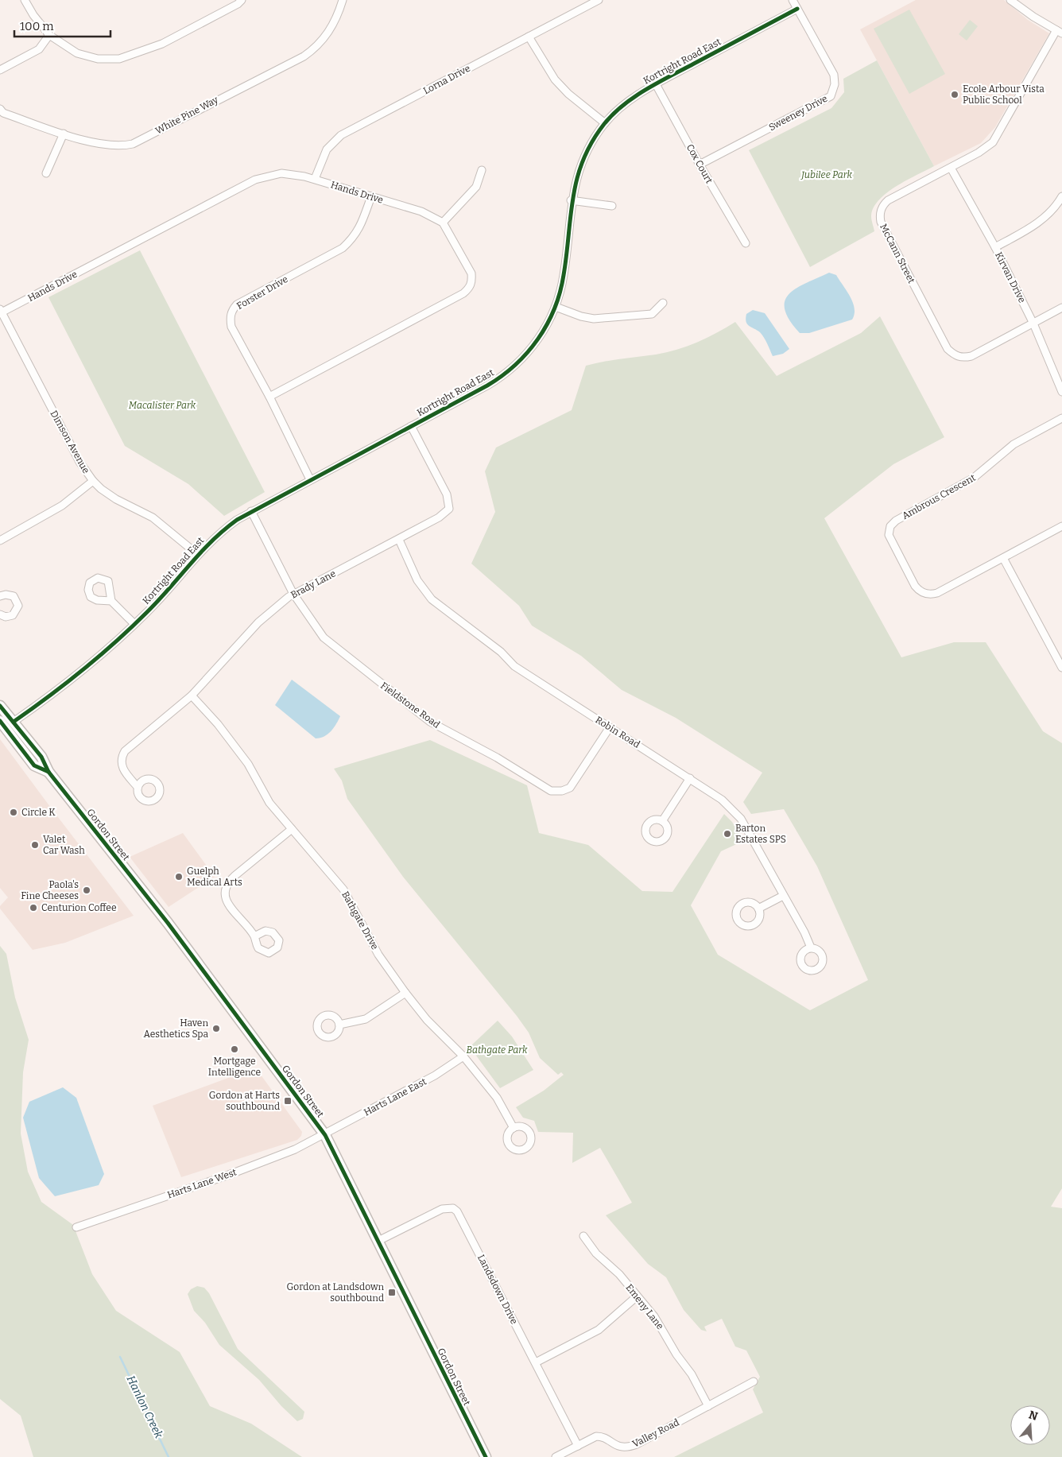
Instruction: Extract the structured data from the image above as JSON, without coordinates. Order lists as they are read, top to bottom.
{
  "streets": {
    "main road": ["Gordon Street"],
    "street": [
      "Kortright Road East",
      "Lorna Drive",
      "Sweeney Drive",
      "White Pine Way",
      "Cox Court",
      "Hands Drive",
      "McCann Street",
      "Kirvan Drive",
      "Forster Drive",
      "Dimson Avenue",
      "Ambrous Crescent",
      "Brady Lane",
      "Fieldstone Road",
      "Robin Road",
      "Bathgate Drive",
      "Harts Lane East",
      "Harts Lane West",
      "Landsdown Drive",
      "Emeny Lane",
      "Valley Road"
    ]
  },
  "crossings": [
    ["Kortright Road East", "Sweeney Drive"],
    ["Kortright Road East", "Cox Court"],
    ["Kortright Road East", "Forster Drive"],
    ["Kortright Road East", "Dimson Avenue"],
    ["Kortright Road East", "Brady Lane"],
    ["Kortright Road East", "Fieldstone Road"],
    ["Kortright Road East", "Gordon Street"],
    ["Lorna Drive", "Hands Drive"],
    ["Sweeney Drive", "Cox Court"],
    ["Hands Drive", "Forster Drive"],
    ["Hands Drive", "Dimson Avenue"],
    ["McCann Street", "Kirvan Drive"],
    ["Brady Lane", "Fieldstone Road"],
    ["Brady Lane", "Robin Road"],
    ["Brady Lane", "Bathgate Drive"],
    ["Fieldstone Road", "Robin Road"],
    ["Gordon Street", "Harts Lane East"],
    ["Gordon Street", "Harts Lane West"],
    ["Gordon Street", "Landsdown Drive"],
    ["Bathgate Drive", "Harts Lane East"],
    ["Harts Lane East", "Harts Lane West"],
    ["Landsdown Drive", "Valley Road"],
    ["Emeny Lane", "Valley Road"]
  ],
  "water": ["Hanlon Creek"],
  "parks": ["Jubilee Park", "Macalister Park", "Bathgate Park"],
  "places": {
    "other": [
      "Ecole Arbour Vista Public School",
      "Circle K",
      "Barton Estates SPS",
      "Valet Car Wash",
      "Guelph Medical Arts",
      "Paola's Fine Cheeses",
      "Centurion Coffee",
      "Haven Aesthetics Spa",
      "Mortgage Intelligence"
    ],
    "transit": ["Gordon at Harts southbound", "Gordon at Landsdown southbound"]
  },
  "scale_bar": "100 m",
  "north": "top"
}
